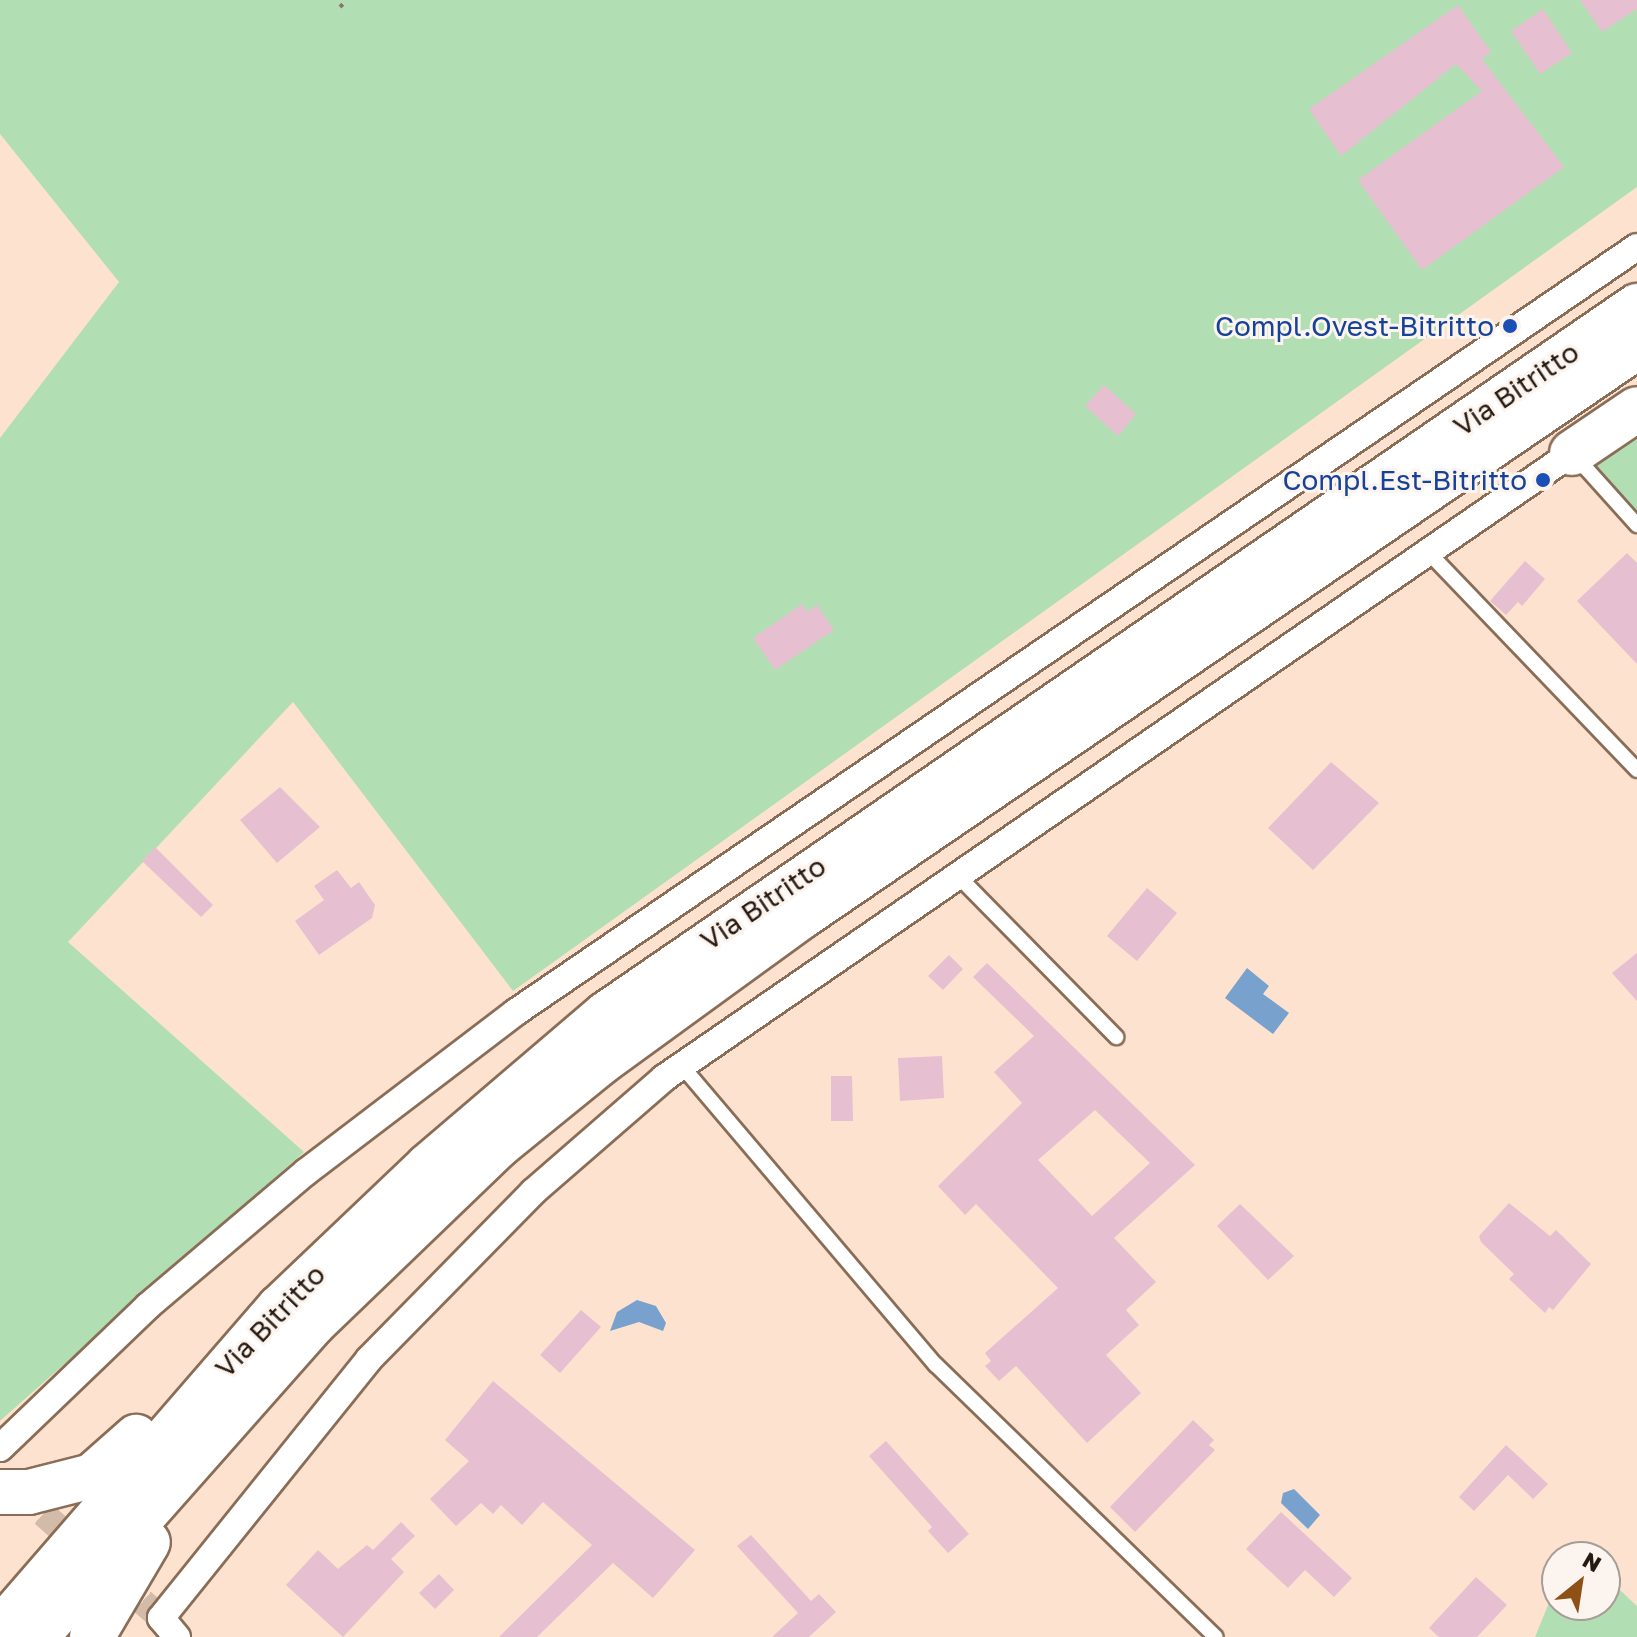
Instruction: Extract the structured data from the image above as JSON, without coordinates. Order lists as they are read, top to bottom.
{
  "streets": {
    "highway": ["Via Bitritto"]
  },
  "places": ["Compl.Ovest-Bitritto", "Compl.Est-Bitritto"],
  "north": "top right"
}
